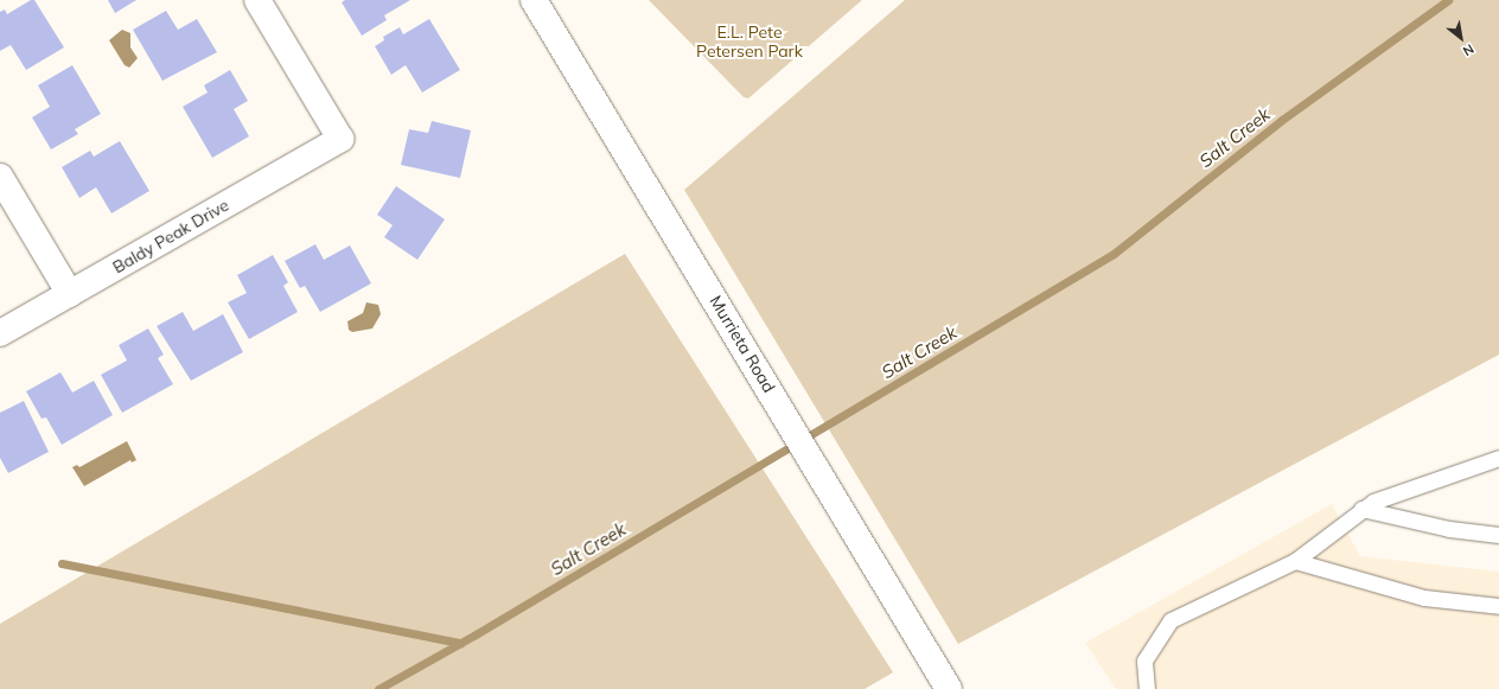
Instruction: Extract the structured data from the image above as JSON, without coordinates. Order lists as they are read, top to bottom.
{
  "streets": {
    "main road": ["Baldy Peak Drive", "Murrieta Road"]
  },
  "water": ["Salt Creek"],
  "parks": ["E.L. Pete Petersen Park"],
  "north": "bottom right"
}
